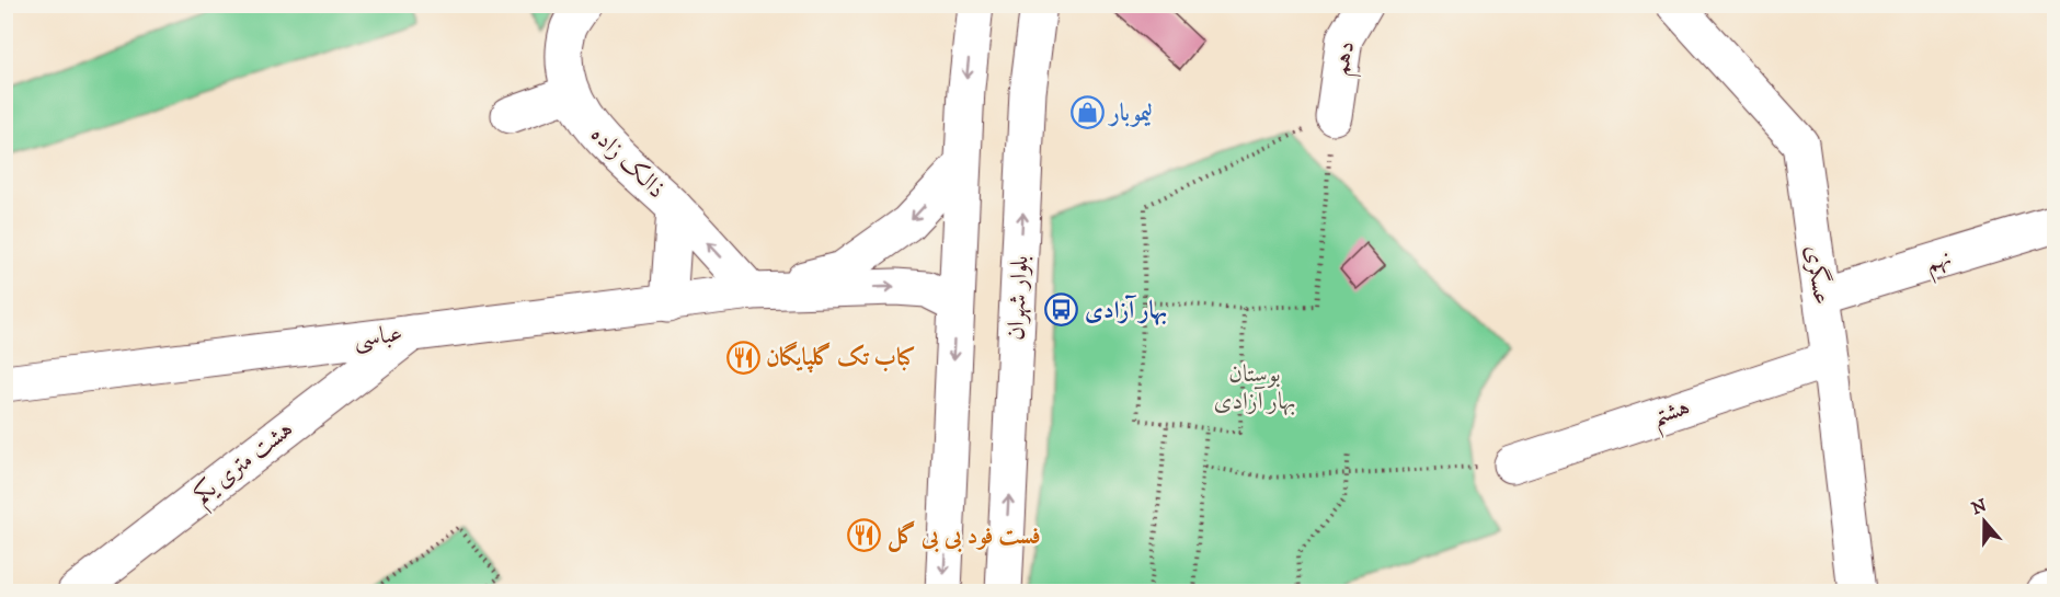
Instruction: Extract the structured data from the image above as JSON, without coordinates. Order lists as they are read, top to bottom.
{
  "streets": {
    "street": [
      "دهم",
      "ذالک زاده",
      "نهم",
      "عسگری",
      "بلوار شهران",
      "عباسی",
      "هشتم",
      "هشت متری یکم"
    ]
  },
  "crossings": [
    ["ذالک زاده", "عباسی"],
    ["نهم", "عسگری"],
    ["عسگری", "هشتم"],
    ["عباسی", "هشت متری یکم"]
  ],
  "parks": ["بوستان بهار آزادی"],
  "places": {
    "shop": ["لیموبار"],
    "bus stop": ["بهار آزادی"],
    "restaurant": ["کباب تک گلپایگان", "فست فود بی بی گل"]
  },
  "north": "top"
}
